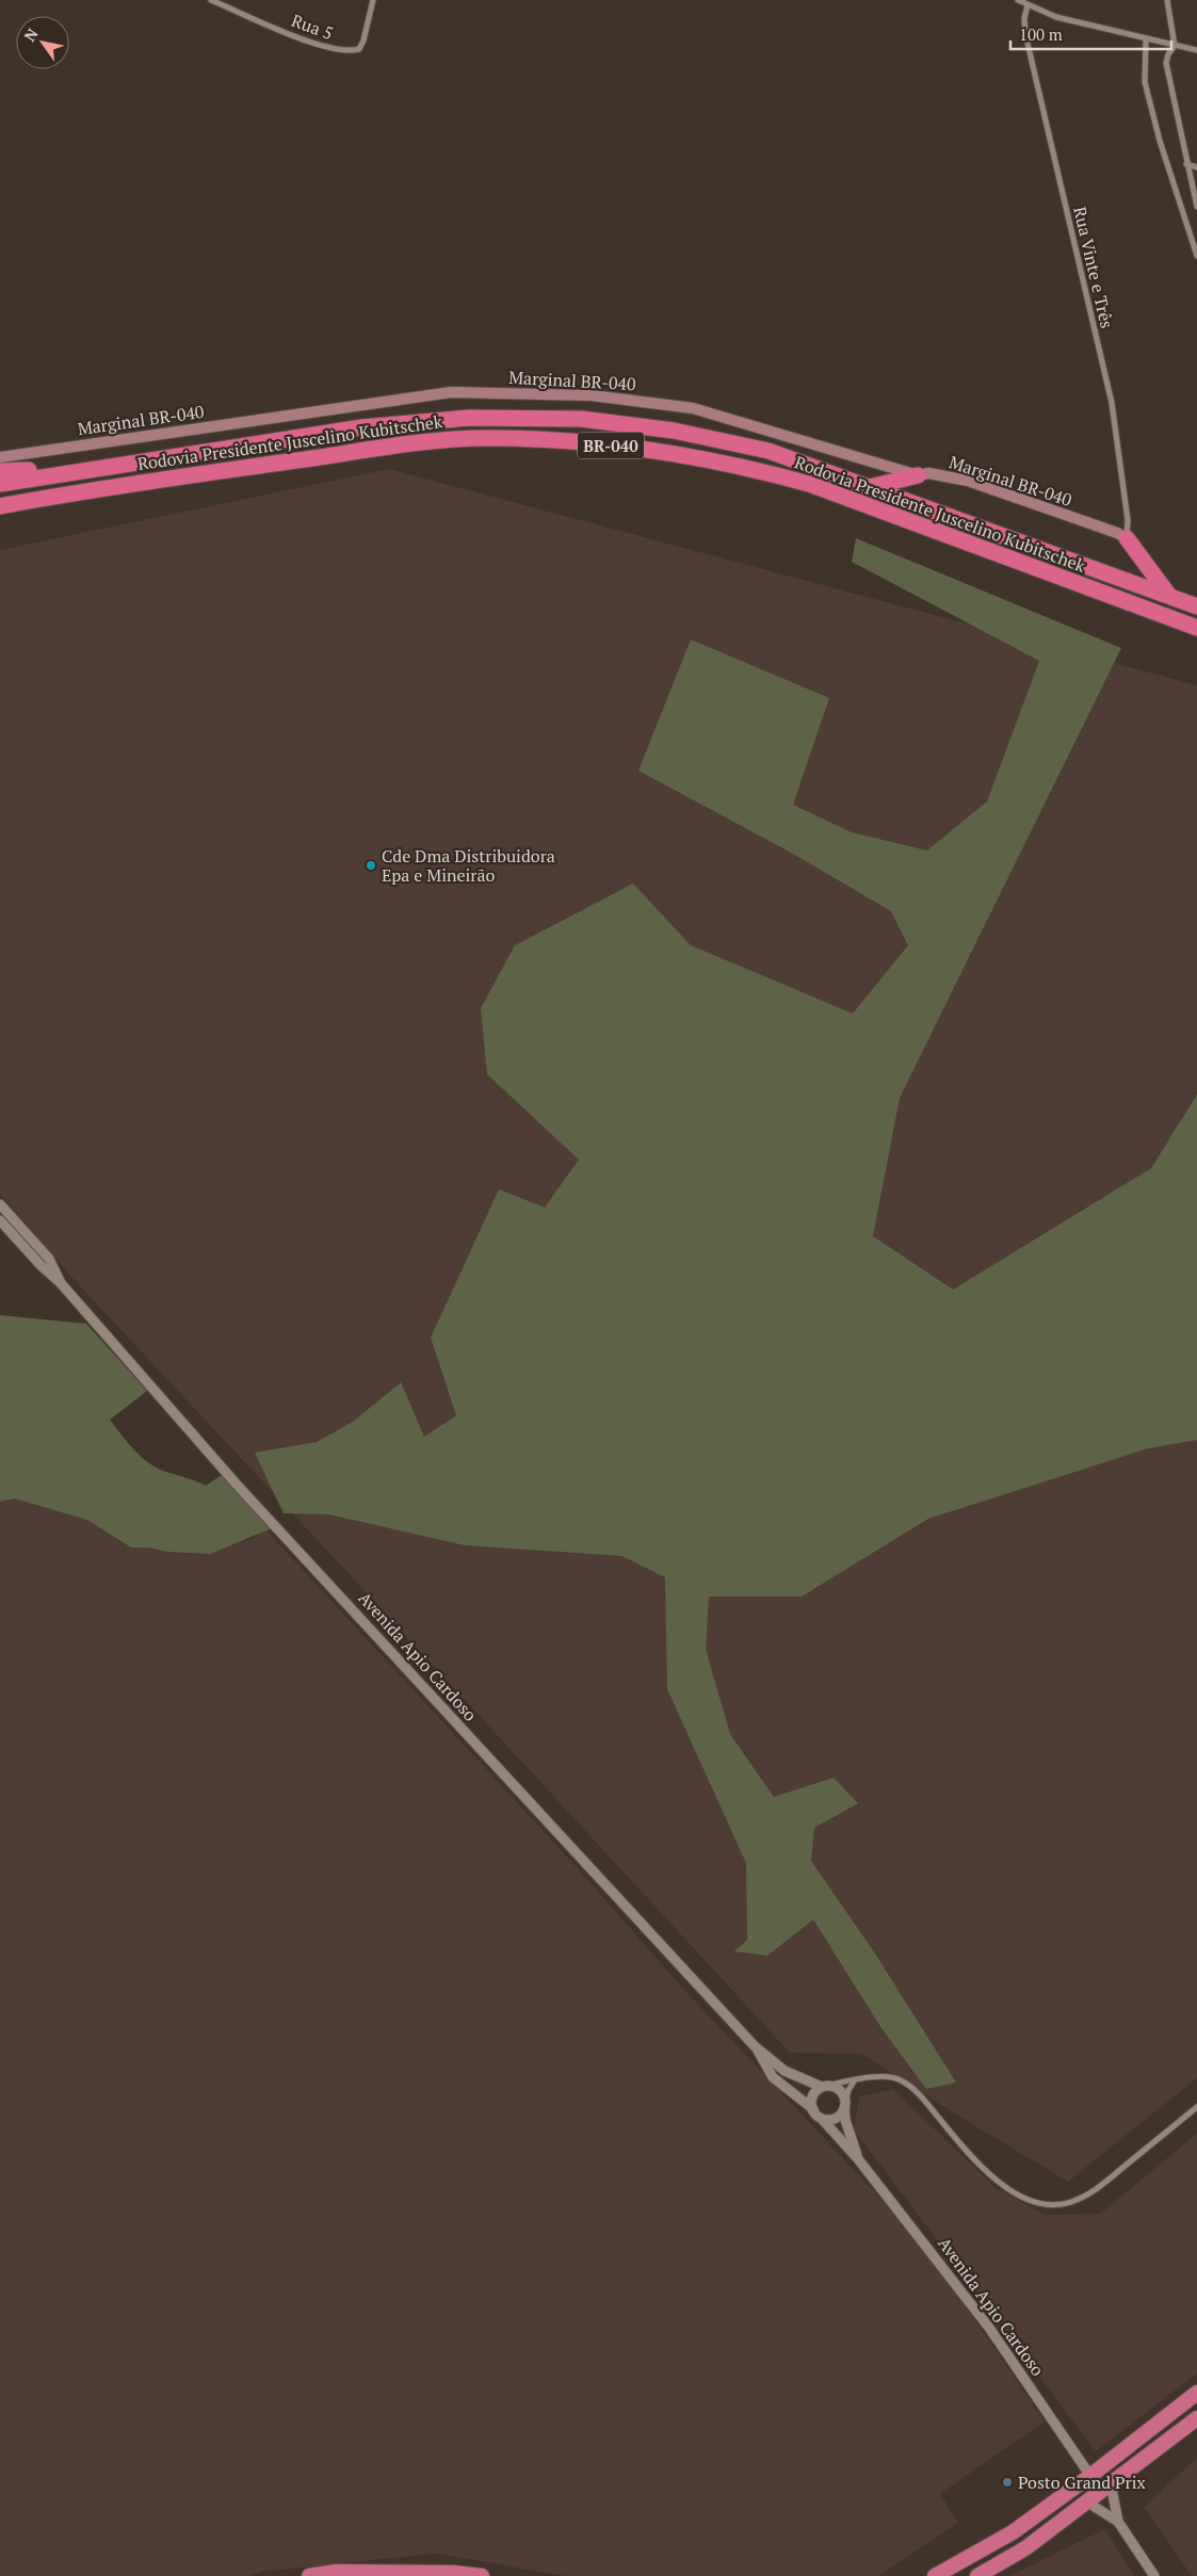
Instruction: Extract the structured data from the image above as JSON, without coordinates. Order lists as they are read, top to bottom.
{
  "streets": {
    "highway": ["Rodovia Presidente Juscelino Kubitschek", "BR-040"],
    "main road": ["Marginal BR-040"],
    "street": ["Rua 5", "Rua Vinte e Três", "Avenida Apio Cardoso"]
  },
  "crossings": [
    ["Rua Vinte e Três", "Marginal BR-040"]
  ],
  "places": ["Cde Dma Distribuidora Epa e Mineirão", "Posto Grand Prix"],
  "scale_bar": "100 m",
  "north": "top left"
}
